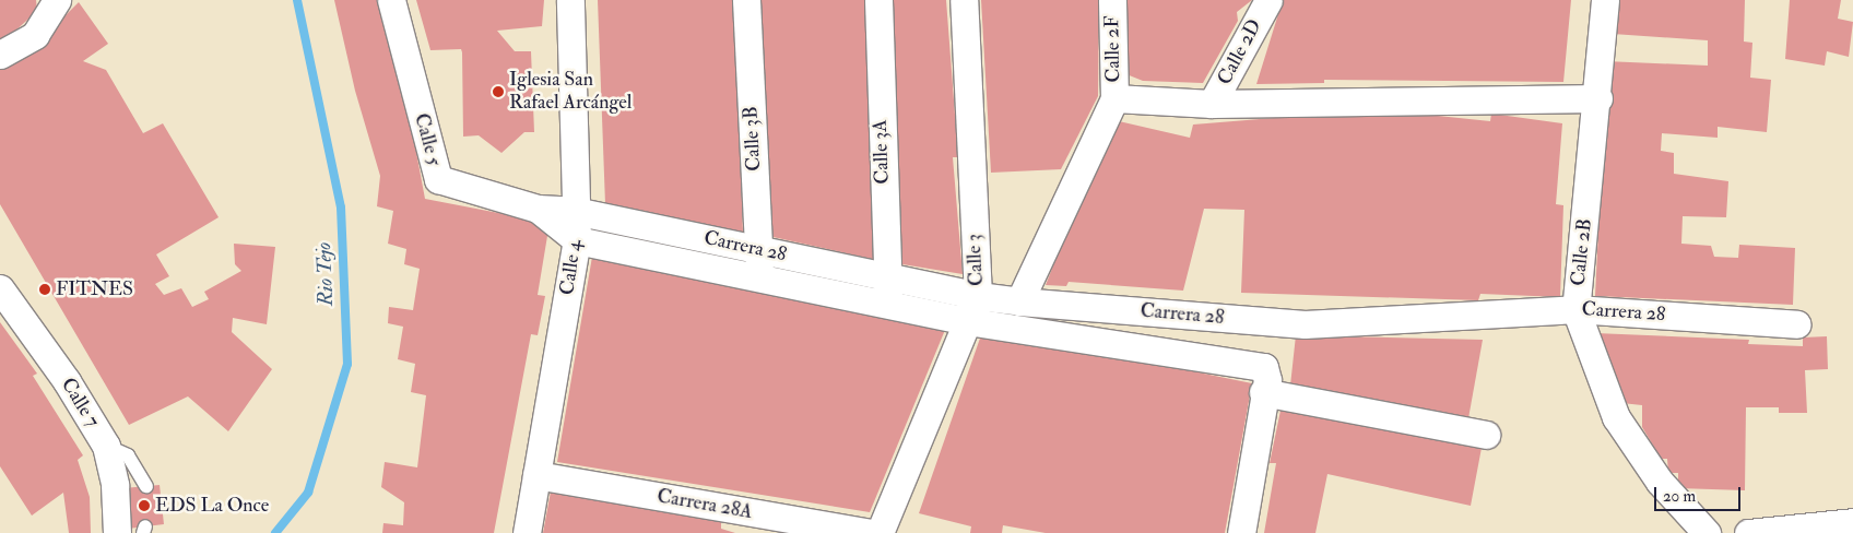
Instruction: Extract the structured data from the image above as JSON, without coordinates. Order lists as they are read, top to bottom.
{
  "streets": {
    "street": [
      "Calle 2F",
      "Calle 2D",
      "Calle 3B",
      "Calle 5",
      "Calle 3A",
      "Carrera 28",
      "Calle 2B",
      "Calle 3",
      "Calle 4",
      "Calle 7",
      "Carrera 28A"
    ]
  },
  "crossings": [
    ["Calle 3B", "Carrera 28"],
    ["Calle 5", "Carrera 28"],
    ["Calle 5", "Calle 4"],
    ["Calle 3A", "Carrera 28"],
    ["Carrera 28", "Calle 2B"],
    ["Carrera 28", "Calle 3"],
    ["Carrera 28", "Calle 4"],
    ["Calle 4", "Carrera 28A"]
  ],
  "water": ["Rio Tejo"],
  "places": ["Iglesia San Rafael Arcángel", "FITNES", "EDS La Once"],
  "scale_bar": "20 m"
}
